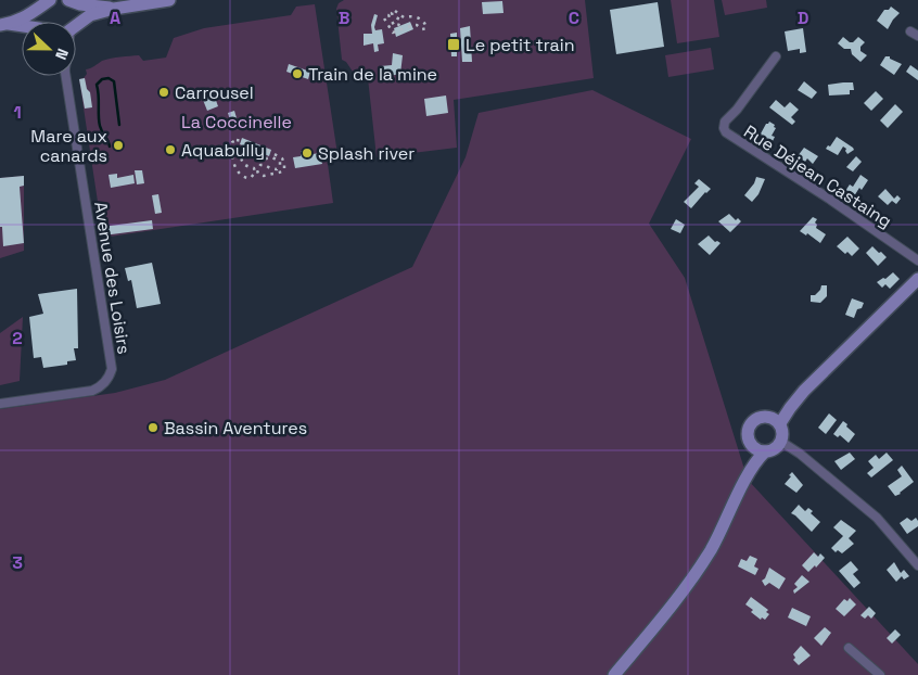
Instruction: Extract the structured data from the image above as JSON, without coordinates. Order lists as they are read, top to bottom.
{
  "streets": {
    "street": ["Rue Déjean Castaing", "Avenue des Loisirs"]
  },
  "parks": ["La Coccinelle"],
  "places": {
    "transit": ["Le petit train"],
    "other": [
      "Train de la mine",
      "Carrousel",
      "Mare aux canards",
      "Aquabully",
      "Splash river",
      "Bassin Aventures"
    ]
  },
  "north": "right",
  "grid": {
    "columns": [
      "A",
      "B",
      "C",
      "D"
    ],
    "rows": ["1", "2", "3"]
  }
}
